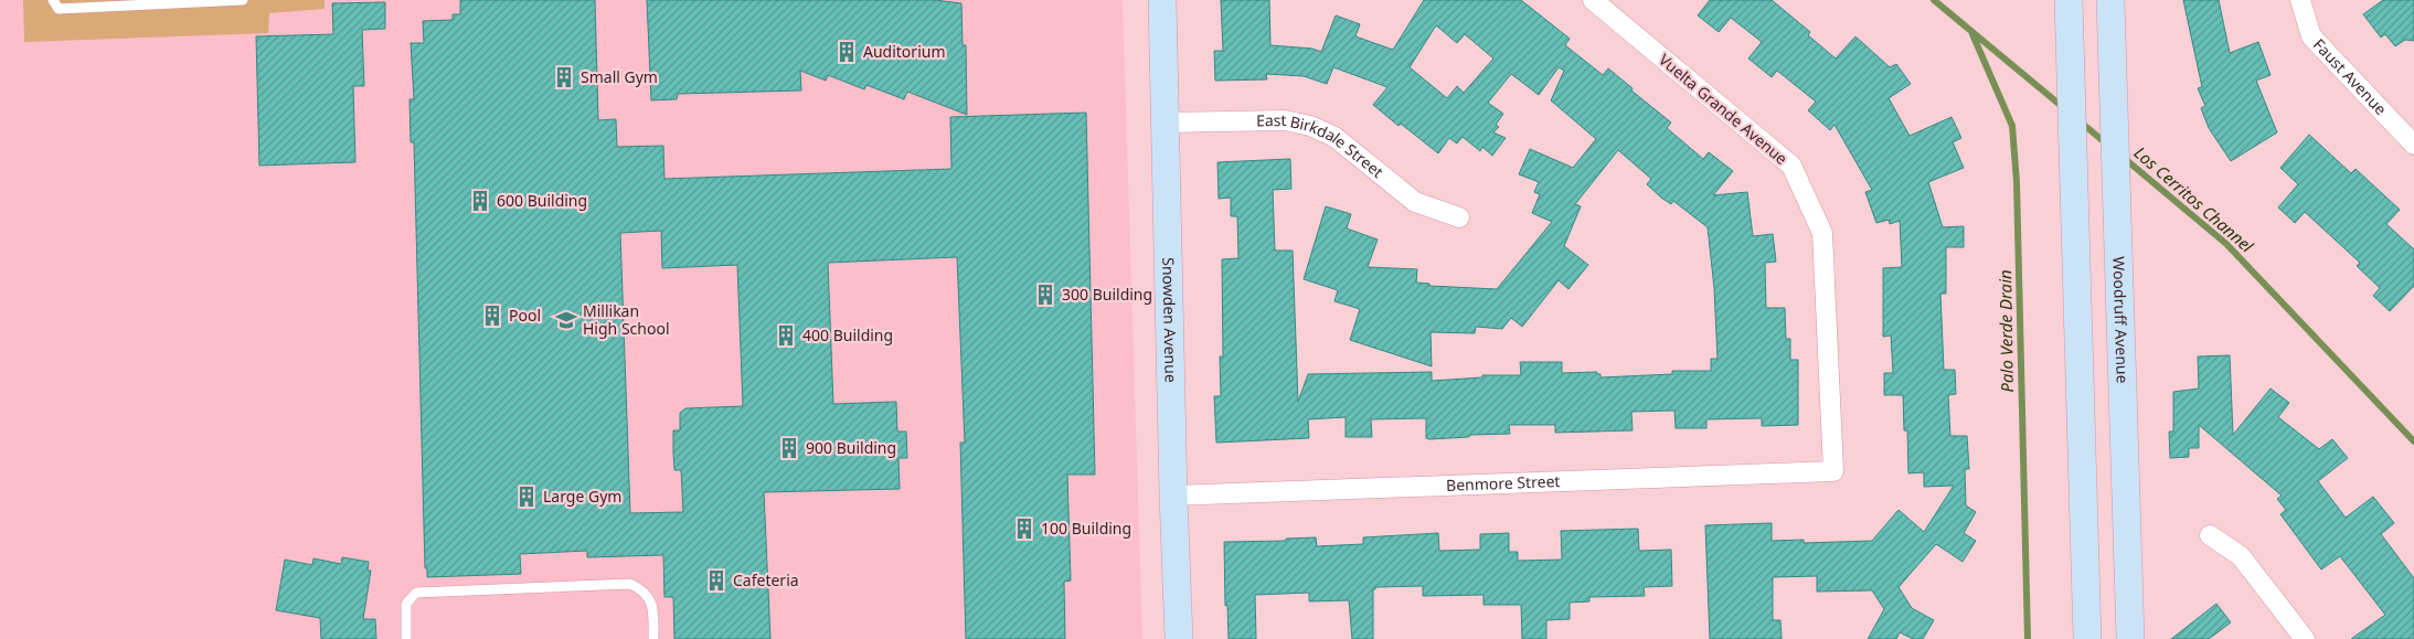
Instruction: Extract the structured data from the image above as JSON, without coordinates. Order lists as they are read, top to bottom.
{
  "streets": {
    "main road": ["Woodruff Avenue", "Snowden Avenue"],
    "street": [
      "Faust Avenue",
      "Vuelta Grande Avenue",
      "East Birkdale Street",
      "Benmore Street"
    ]
  },
  "crossings": [
    ["Vuelta Grande Avenue", "Benmore Street"],
    ["East Birkdale Street", "Snowden Avenue"],
    ["Snowden Avenue", "Benmore Street"]
  ],
  "water": ["Los Cerritos Channel", "Palo Verde Drain"],
  "places": {
    "building": [
      "Auditorium",
      "Small Gym",
      "600 Building",
      "300 Building",
      "Pool",
      "400 Building",
      "900 Building",
      "Large Gym",
      "100 Building",
      "Cafeteria"
    ],
    "school or university": ["Millikan High School"]
  }
}
